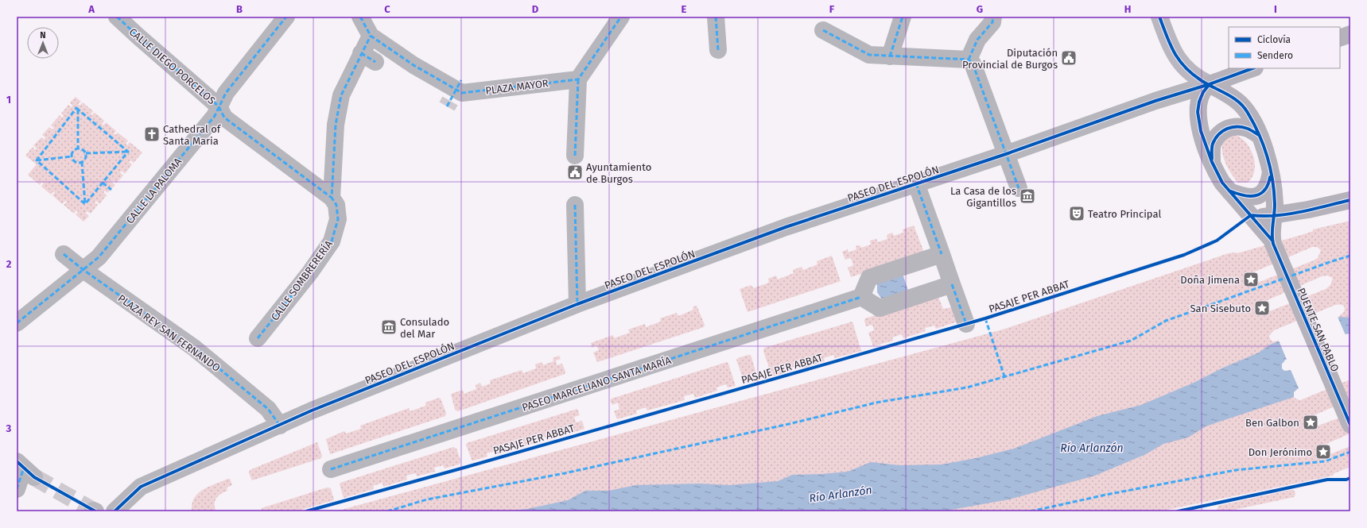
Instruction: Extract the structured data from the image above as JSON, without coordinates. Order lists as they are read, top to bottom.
{
  "streets": {
    "highway": ["PUENTE SAN PABLO"],
    "street": [
      "CALLE DIEGO PORCELOS",
      "PLAZA MAYOR",
      "PASEO DEL ESPOLÓN",
      "CALLE LA PALOMA",
      "CALLE SOMBRERERÍA",
      "PLAZA REY SAN FERNANDO",
      "PASEO MARCELIANO SANTA MARÍA"
    ],
    "cycle path": ["PASAJE PER ABBAT"]
  },
  "crossings": [
    ["CALLE DIEGO PORCELOS", "CALLE LA PALOMA"],
    ["CALLE DIEGO PORCELOS", "CALLE SOMBRERERÍA"],
    ["PLAZA MAYOR", "CALLE SOMBRERERÍA"],
    ["PASEO DEL ESPOLÓN", "PLAZA REY SAN FERNANDO"],
    ["CALLE LA PALOMA", "PLAZA REY SAN FERNANDO"]
  ],
  "water": ["Río Arlanzón"],
  "places": {
    "public building": ["Diputación Provincial de Burgos", "Ayuntamiento de Burgos"],
    "church": ["Cathedral of Santa Maria"],
    "museum": ["La Casa de los Gigantillos", "Consulado del Mar"],
    "theatre": ["Teatro Principal"],
    "place": [
      "Doña Jimena",
      "San Sisebuto",
      "Ben Galbon",
      "Don Jerónimo"
    ]
  },
  "legend": ["Ciclovía", "Sendero"],
  "north": "top",
  "grid": {
    "columns": [
      "A",
      "B",
      "C",
      "D",
      "E",
      "F",
      "G",
      "H",
      "I"
    ],
    "rows": ["1", "2", "3"]
  }
}
